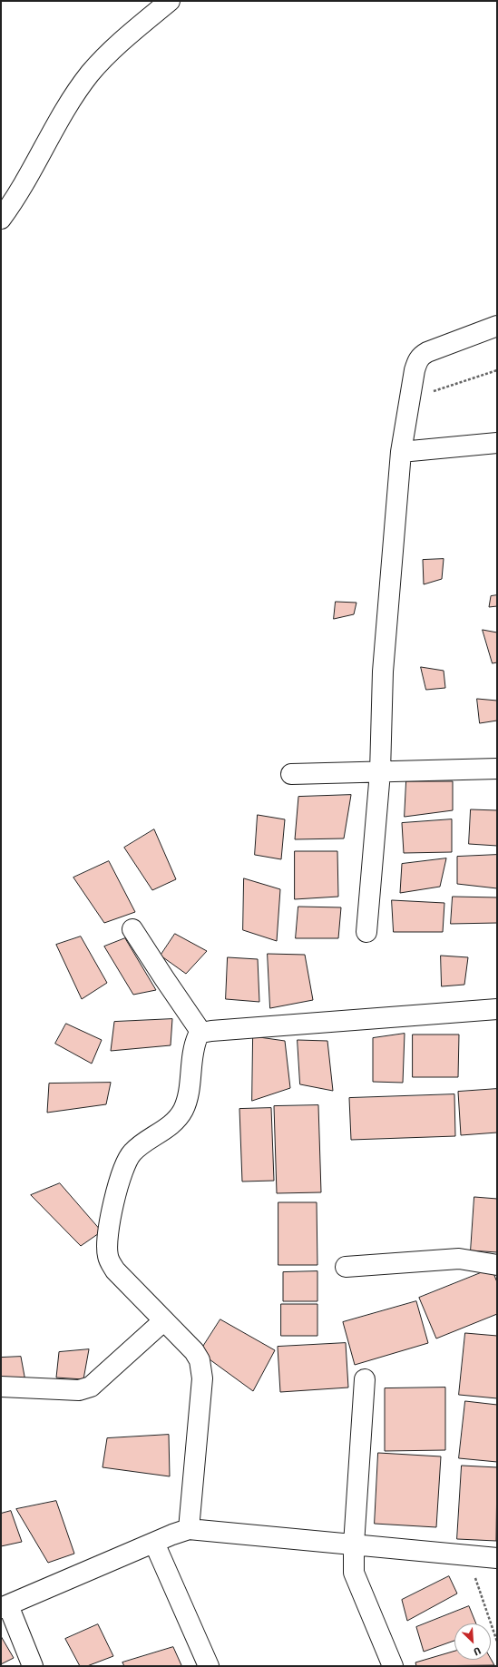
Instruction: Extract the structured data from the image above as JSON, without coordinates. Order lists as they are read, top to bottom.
{
  "north": "bottom right"
}
